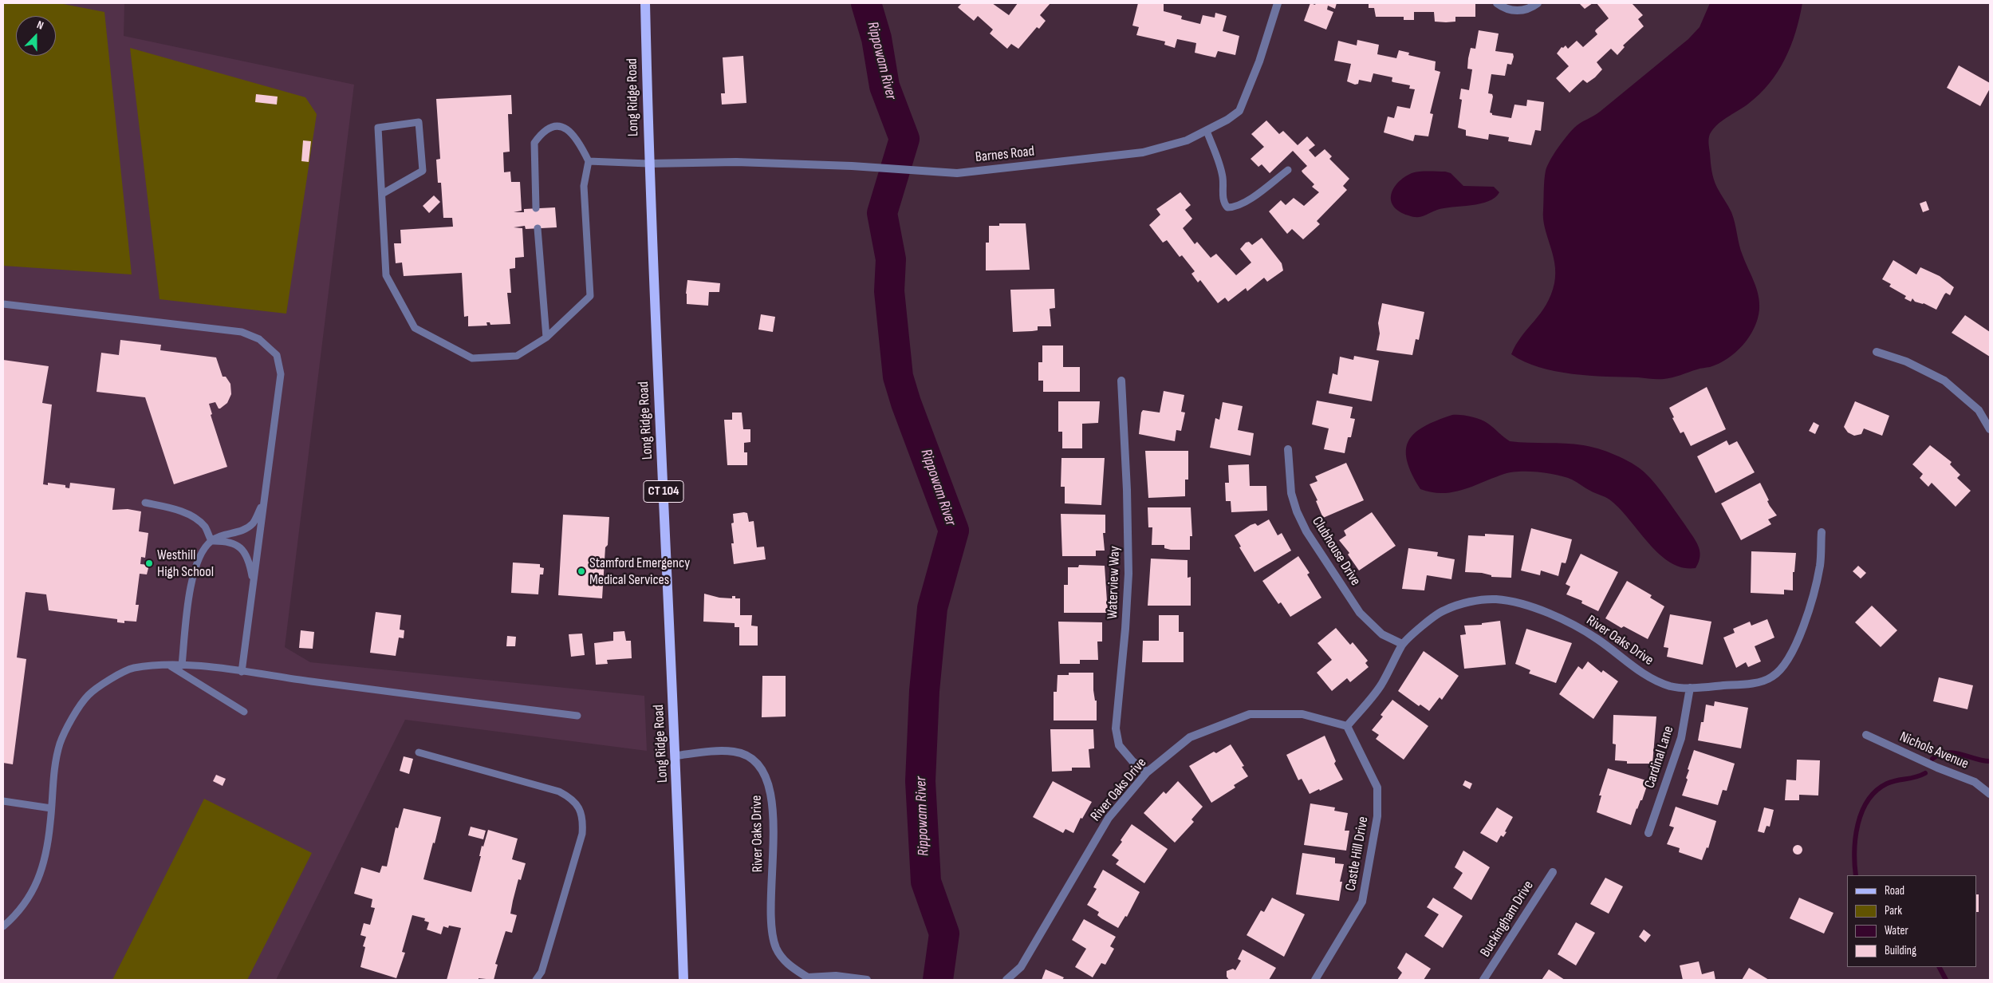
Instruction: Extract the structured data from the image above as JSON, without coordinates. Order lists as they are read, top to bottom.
{
  "streets": {
    "main road": ["Long Ridge Road", "CT 104"],
    "street": [
      "Barnes Road",
      "Clubhouse Drive",
      "Waterview Way",
      "River Oaks Drive",
      "Nichols Avenue",
      "Cardinal Lane",
      "Castle Hill Drive",
      "Buckingham Drive"
    ]
  },
  "crossings": [
    ["Long Ridge Road", "Barnes Road"],
    ["Long Ridge Road", "River Oaks Drive"],
    ["Clubhouse Drive", "River Oaks Drive"],
    ["Waterview Way", "River Oaks Drive"],
    ["River Oaks Drive", "Cardinal Lane"],
    ["River Oaks Drive", "Castle Hill Drive"]
  ],
  "water": ["Rippowam River"],
  "places": ["Westhill High School", "Stamford Emergency Medical Services"],
  "legend": [
    "Road",
    "Park",
    "Water",
    "Building"
  ],
  "north": "top"
}
